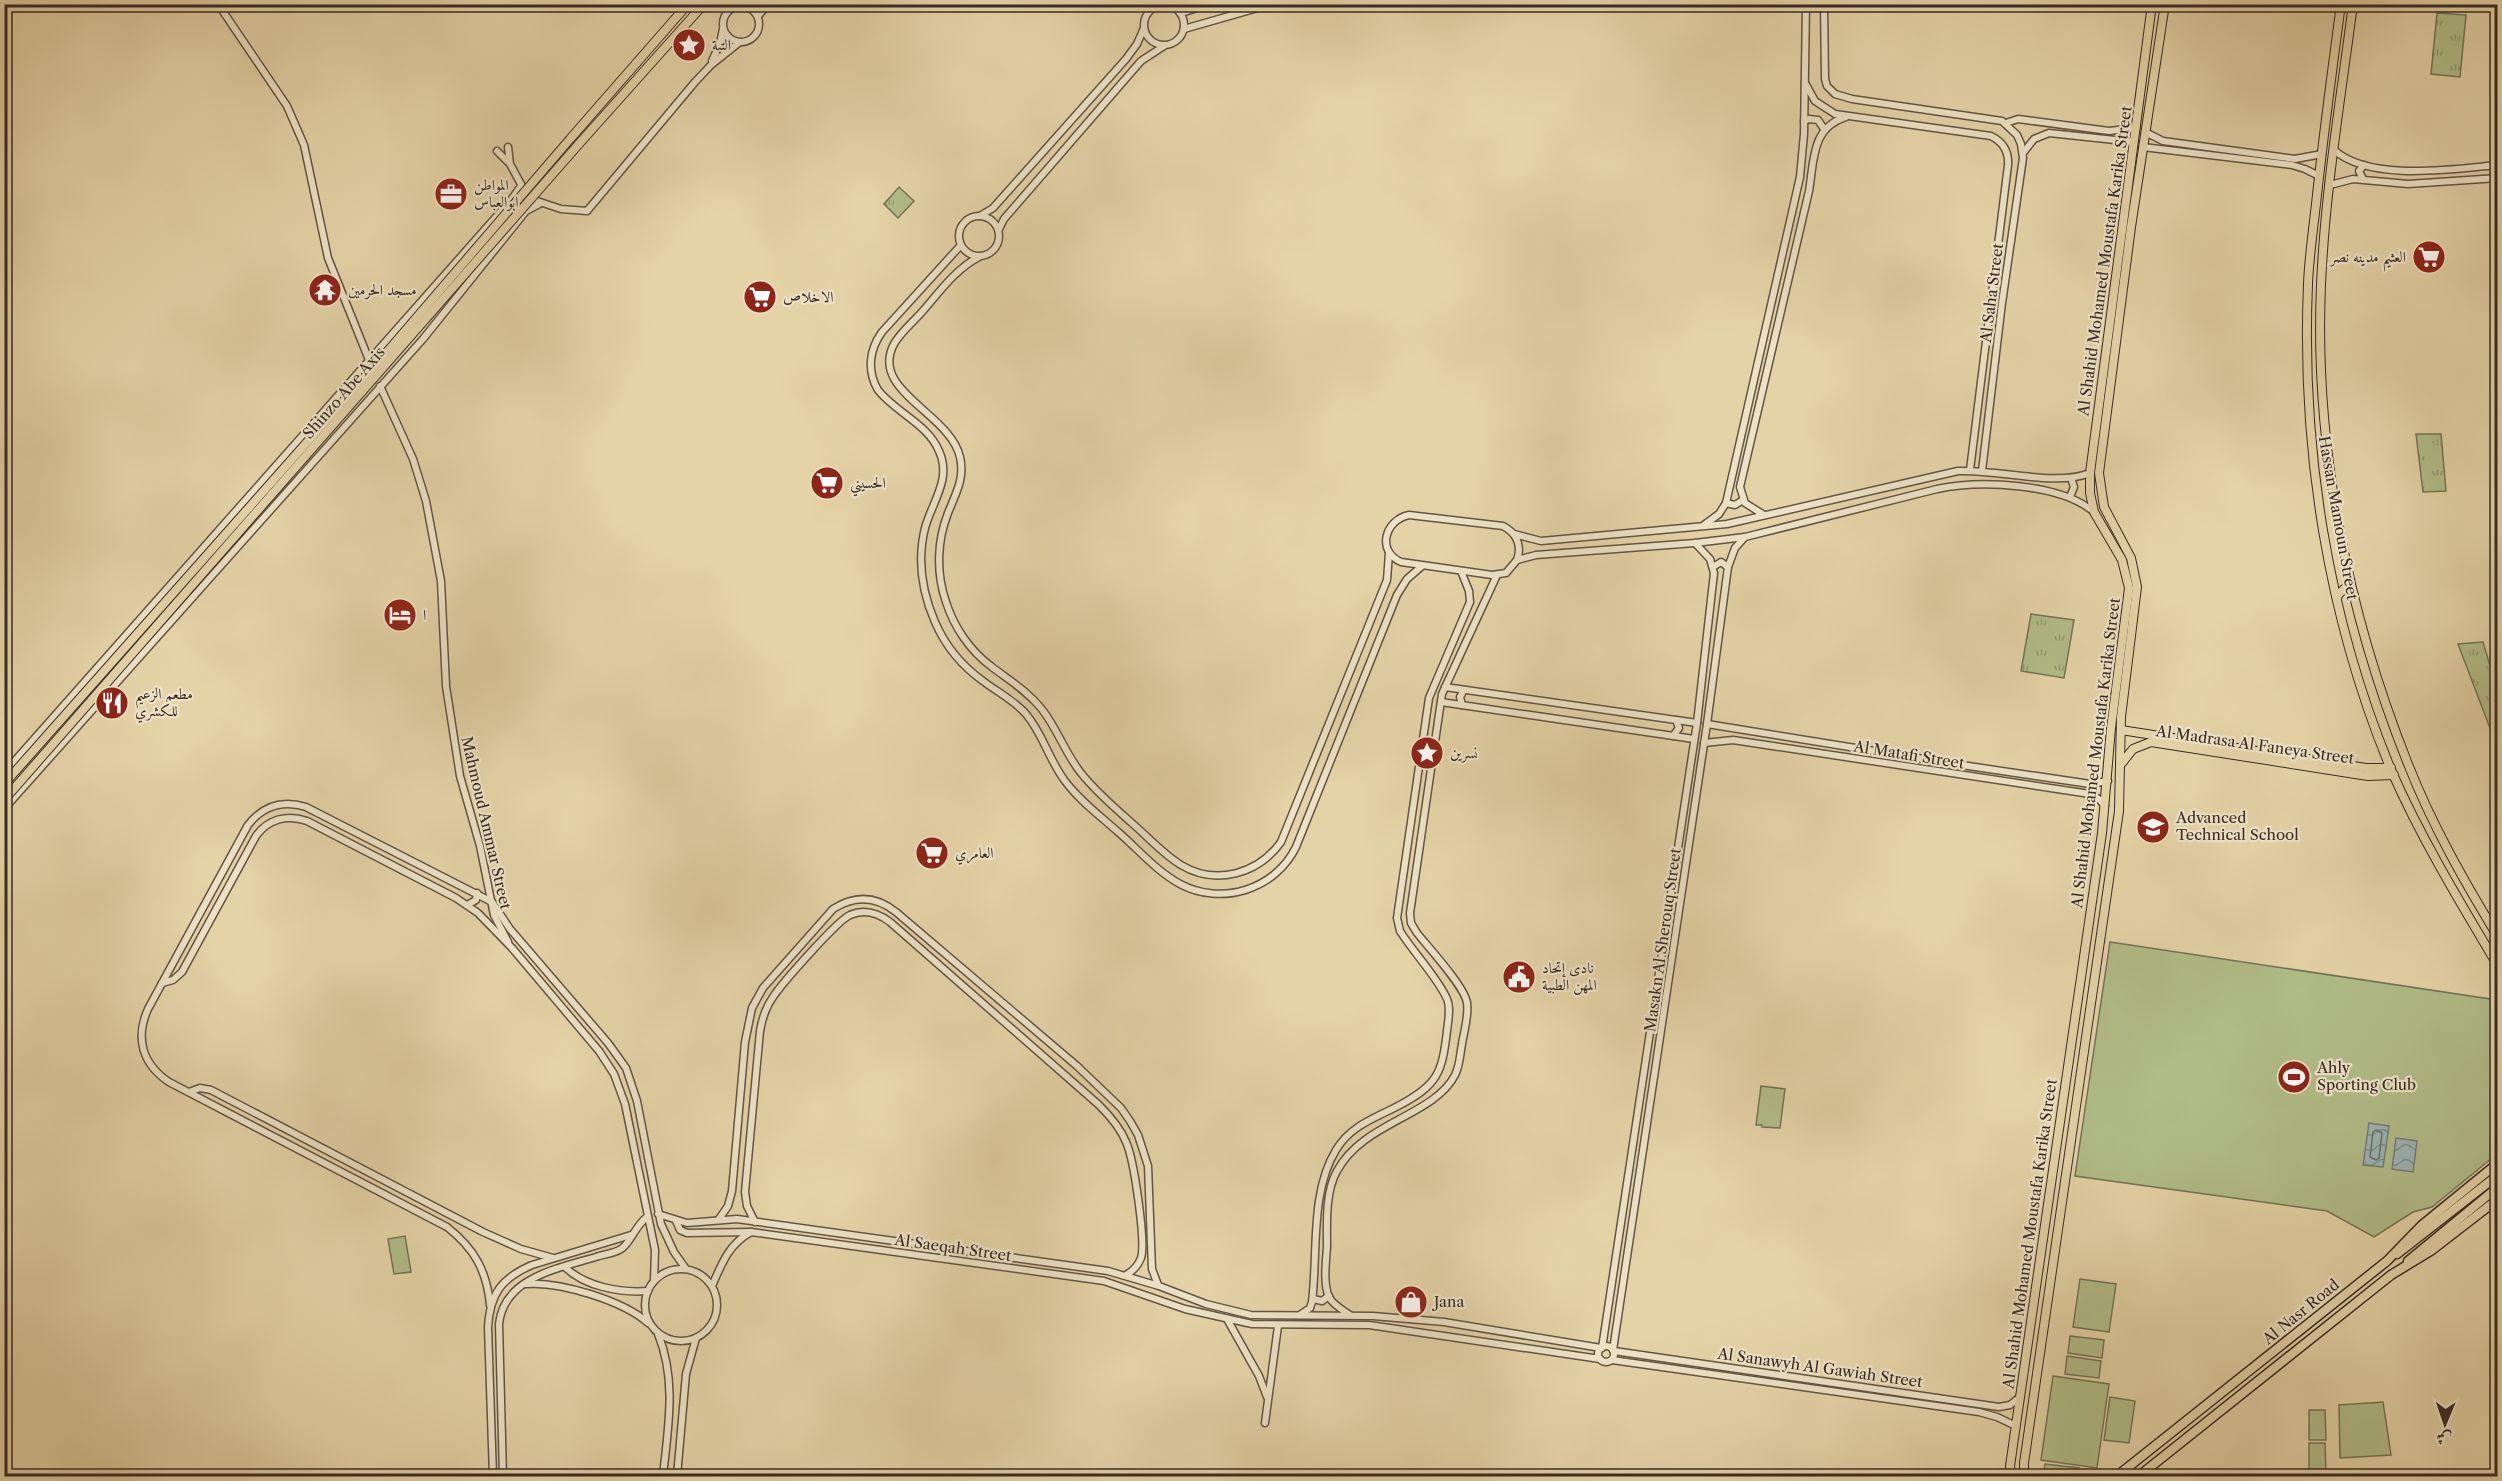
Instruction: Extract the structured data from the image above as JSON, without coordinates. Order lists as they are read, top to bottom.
{
  "streets": {
    "highway": ["Al Nasr Road"],
    "main road": [
      "Al Shahid Mohamed Moustafa Karika Street",
      "Shinzo Abe Axis",
      "Hassan Mamoun Street",
      "Al Madrasa Al Faneya Street"
    ],
    "street": [
      "Al Saha Street",
      "Al Matafi Street",
      "Mahmoud Ammar Street",
      "Masakn Al Sherouq Street",
      "Al Saeqah Street",
      "Al Sanawyh Al Gawiah Street"
    ]
  },
  "crossings": [
    ["Al Shahid Mohamed Moustafa Karika Street", "Al Madrasa Al Faneya Street"],
    ["Al Shahid Mohamed Moustafa Karika Street", "Al Matafi Street"],
    ["Al Shahid Mohamed Moustafa Karika Street", "Al Sanawyh Al Gawiah Street"],
    ["Hassan Mamoun Street", "Al Madrasa Al Faneya Street"],
    ["Al Matafi Street", "Masakn Al Sherouq Street"],
    ["Masakn Al Sherouq Street", "Al Sanawyh Al Gawiah Street"]
  ],
  "places": {
    "place": ["التبة", "نسرين"],
    "office": ["المواطن ابوالعباس"],
    "supermarket": [
      "العثيم مدينه نصر",
      "الاخلاص",
      "الحسيني",
      "العامري"
    ],
    "temple": ["مسجد الحرمين"],
    "hotel": ["ا"],
    "restaurant": ["مطعم الزعيم للكشري"],
    "school or university": ["Advanced Technical School"],
    "public building": ["نادى إتحاد المهن الطبية"],
    "sports": ["Ahly Sporting Club"],
    "shop": ["Jana"]
  },
  "north": "bottom"
}
